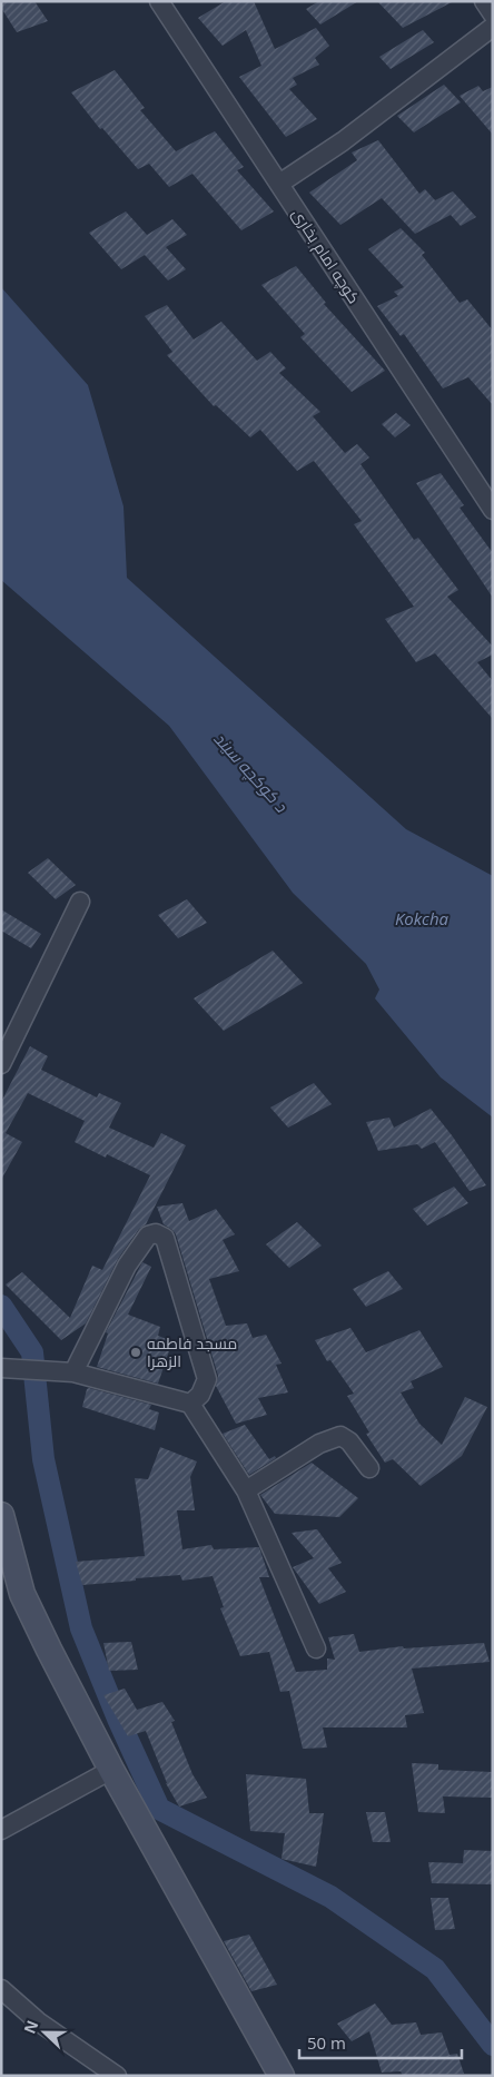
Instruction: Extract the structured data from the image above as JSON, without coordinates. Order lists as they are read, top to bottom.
{
  "streets": {
    "street": ["کوچه امام بخاری"]
  },
  "water": ["د کوکچه سیند", "Kokcha"],
  "places": ["مسجد فاطمه الزهرا"],
  "scale_bar": "50 m",
  "north": "left"
}
